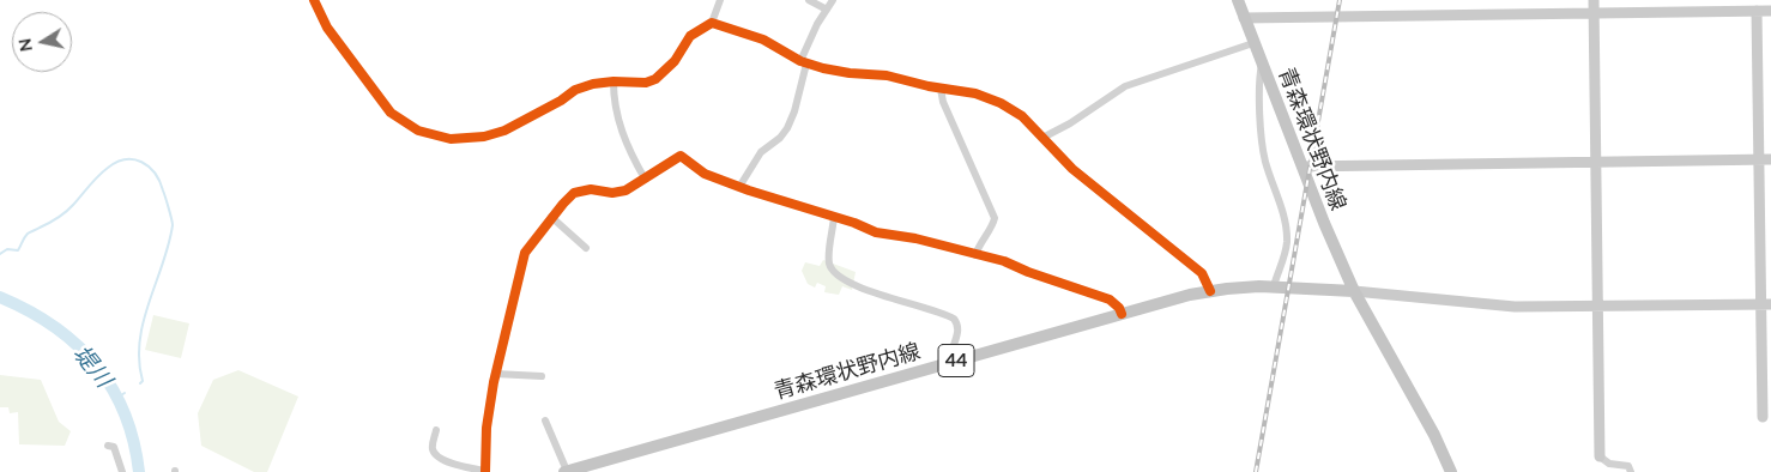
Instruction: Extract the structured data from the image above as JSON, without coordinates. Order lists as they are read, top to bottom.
{
  "streets": {
    "main road": ["青森環状野内線", "44"]
  },
  "water": ["堤川"],
  "north": "left"
}
